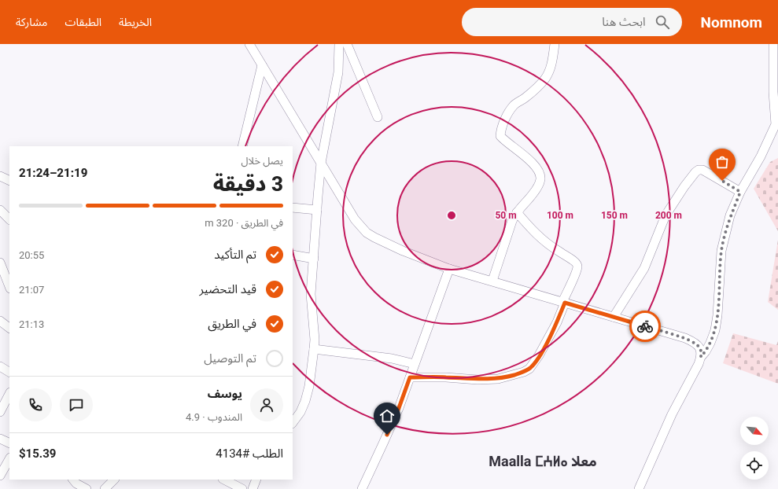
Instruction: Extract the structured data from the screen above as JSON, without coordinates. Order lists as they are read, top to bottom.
{
  "districts": ["Maalla ⵎⵄⵍⴰ معلا"],
  "north": "bottom right",
  "page": {
    "header": "Nomnom",
    "search": "ابحث هنا",
    "nav": ["الخريطة", "الطبقات", "مشاركة"],
    "heading": ["3 دقيقة", "يصل خلال", "21:19–21:24"],
    "panel": [
      "يوسف",
      "المندوب · 4.9",
      "الطلب #4134",
      "$15.39"
    ],
    "bar": "في الطريق · 320 m",
    "list": [
      ["تم التأكيد", "20:55"],
      ["قيد التحضير", "21:07"],
      ["في الطريق", "21:13"],
      "تم التوصيل"
    ]
  },
  "rings": [
    "50 m",
    "100 m",
    "150 m",
    "200 m"
  ]
}
